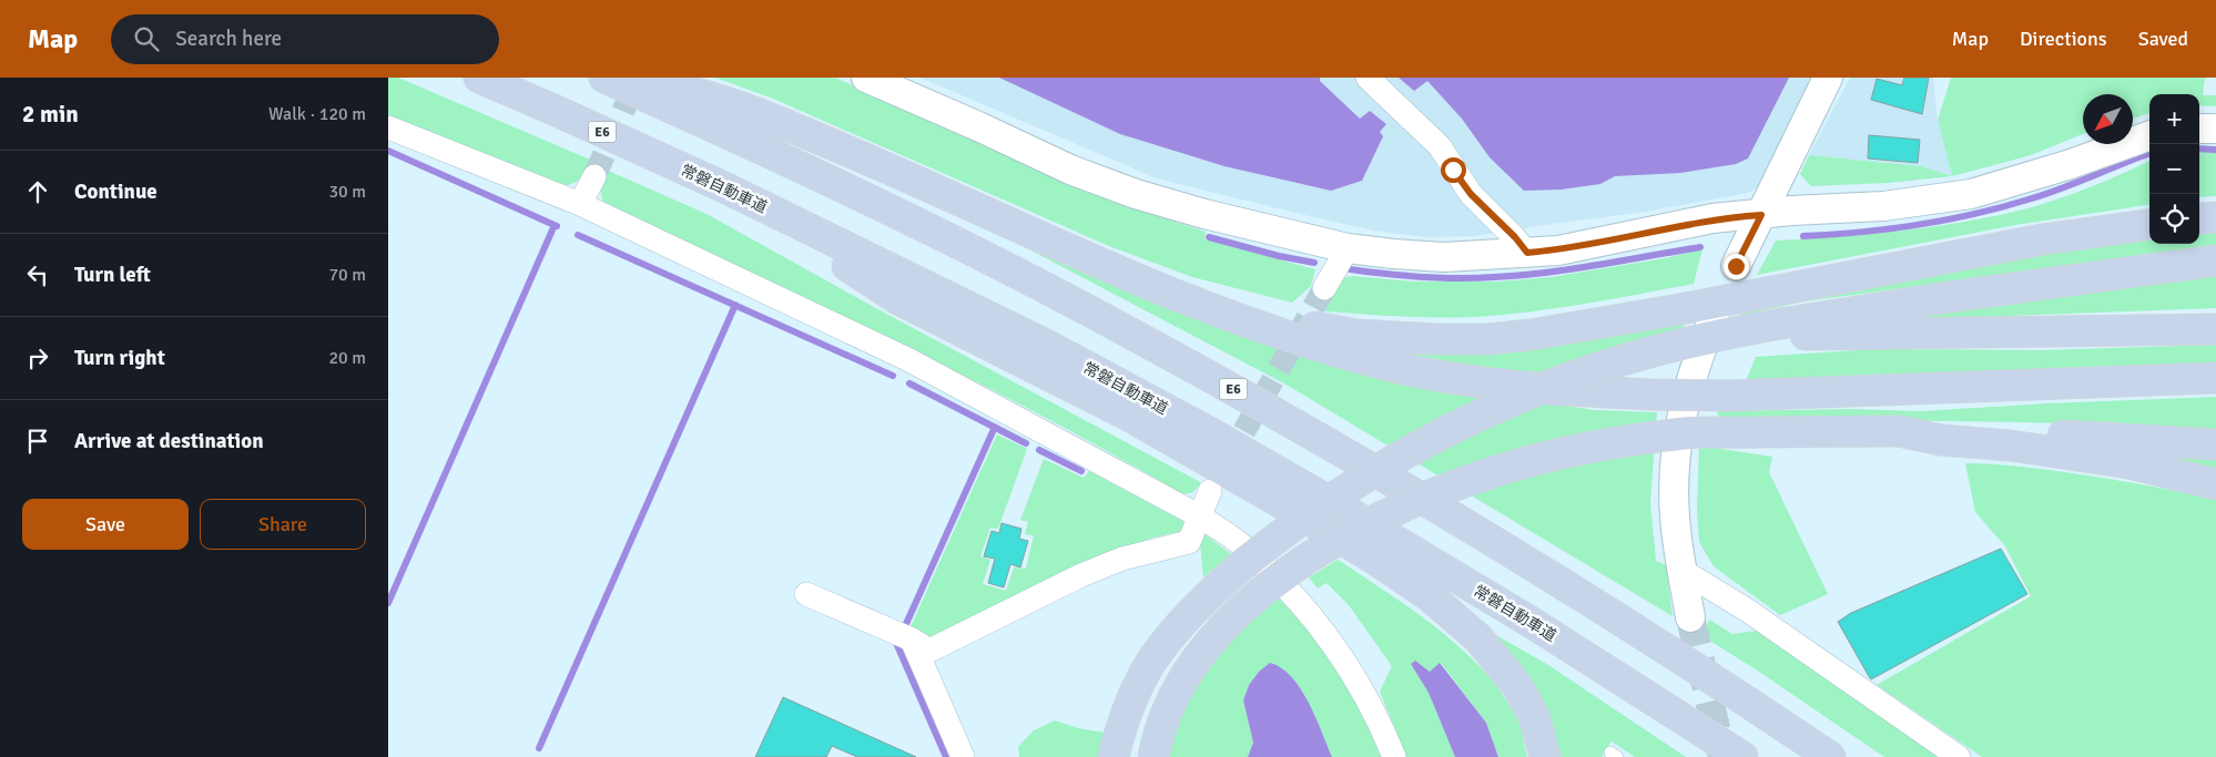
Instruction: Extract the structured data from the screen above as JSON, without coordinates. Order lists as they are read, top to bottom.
{
  "streets": {
    "highway": ["E6", "常磐自動車道"]
  },
  "north": "bottom left",
  "page": {
    "header": "Map",
    "search": "Search here",
    "nav": ["Map", "Directions", "Saved"],
    "heading": ["2 min", "Walk · 120 m"],
    "map_buttons": ["+", "−"],
    "list": [
      ["Continue", "30 m"],
      ["Turn left", "70 m"],
      ["Turn right", "20 m"],
      "Arrive at destination"
    ],
    "buttons": ["Save", "Share"]
  }
}
